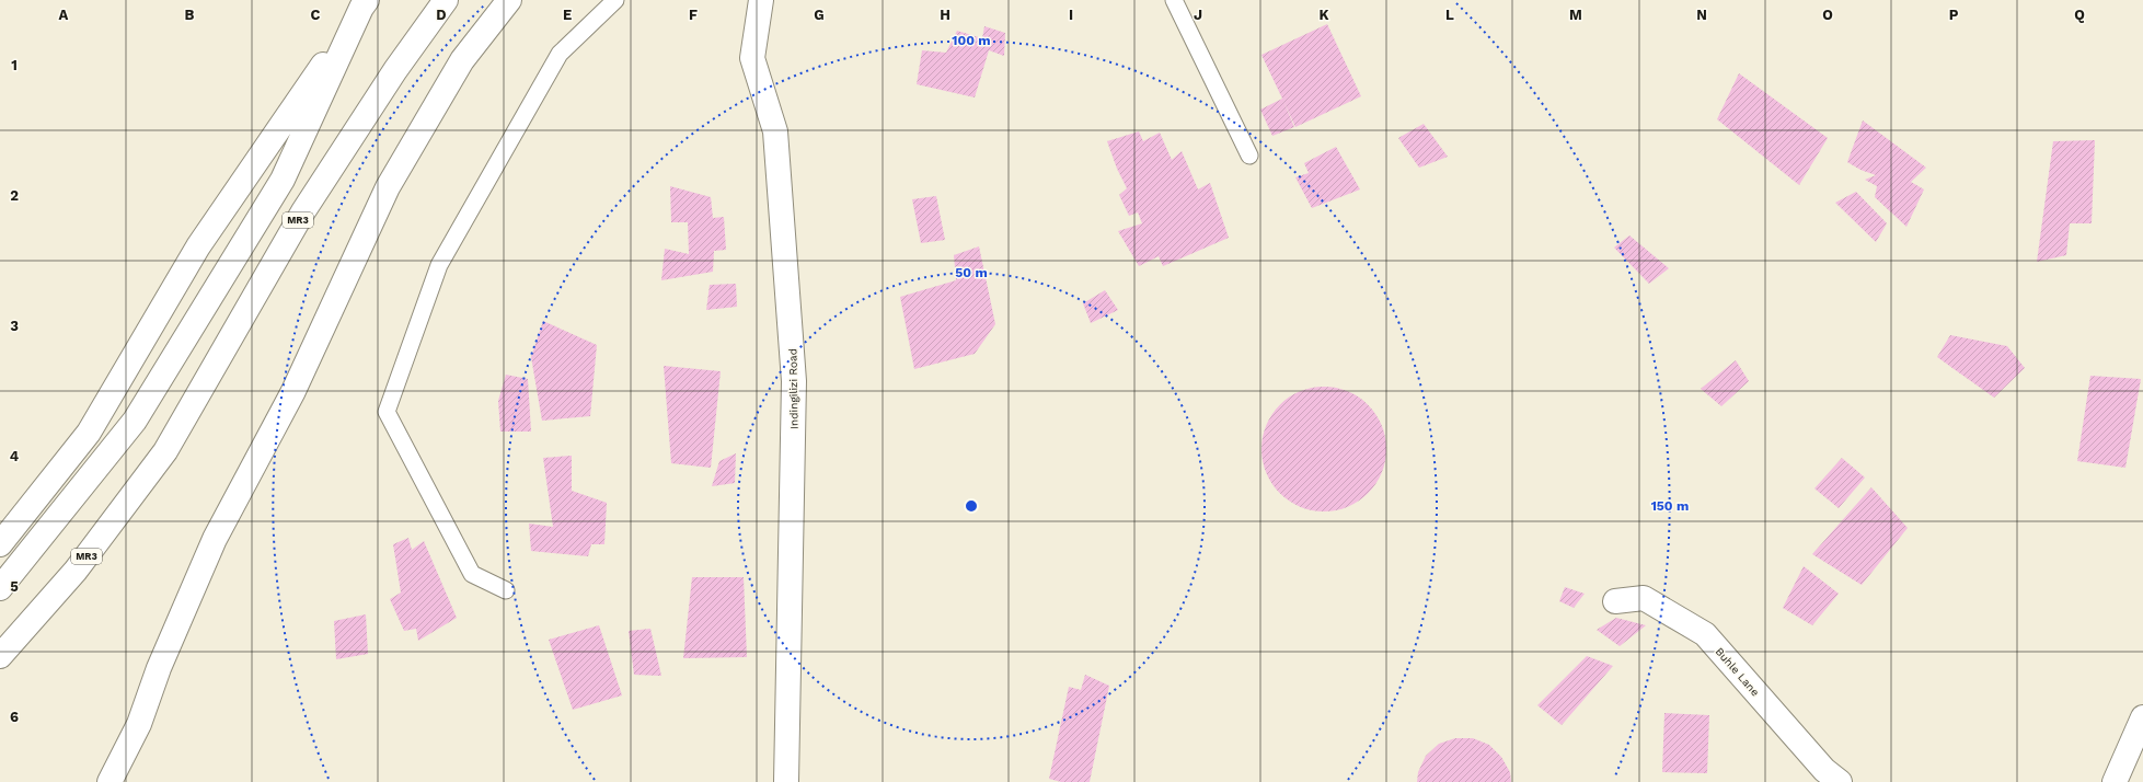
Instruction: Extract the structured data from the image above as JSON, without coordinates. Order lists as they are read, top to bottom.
{
  "streets": {
    "main road": ["MR3", "Indingilizi Road", "Buhle Lane"]
  },
  "grid": {
    "columns": [
      "A",
      "B",
      "C",
      "D",
      "E",
      "F",
      "G",
      "H",
      "I",
      "J",
      "K",
      "L",
      "M",
      "N",
      "O",
      "P",
      "Q"
    ],
    "rows": [
      "1",
      "2",
      "3",
      "4",
      "5",
      "6"
    ]
  },
  "rings": ["100 m", "50 m", "150 m"]
}
